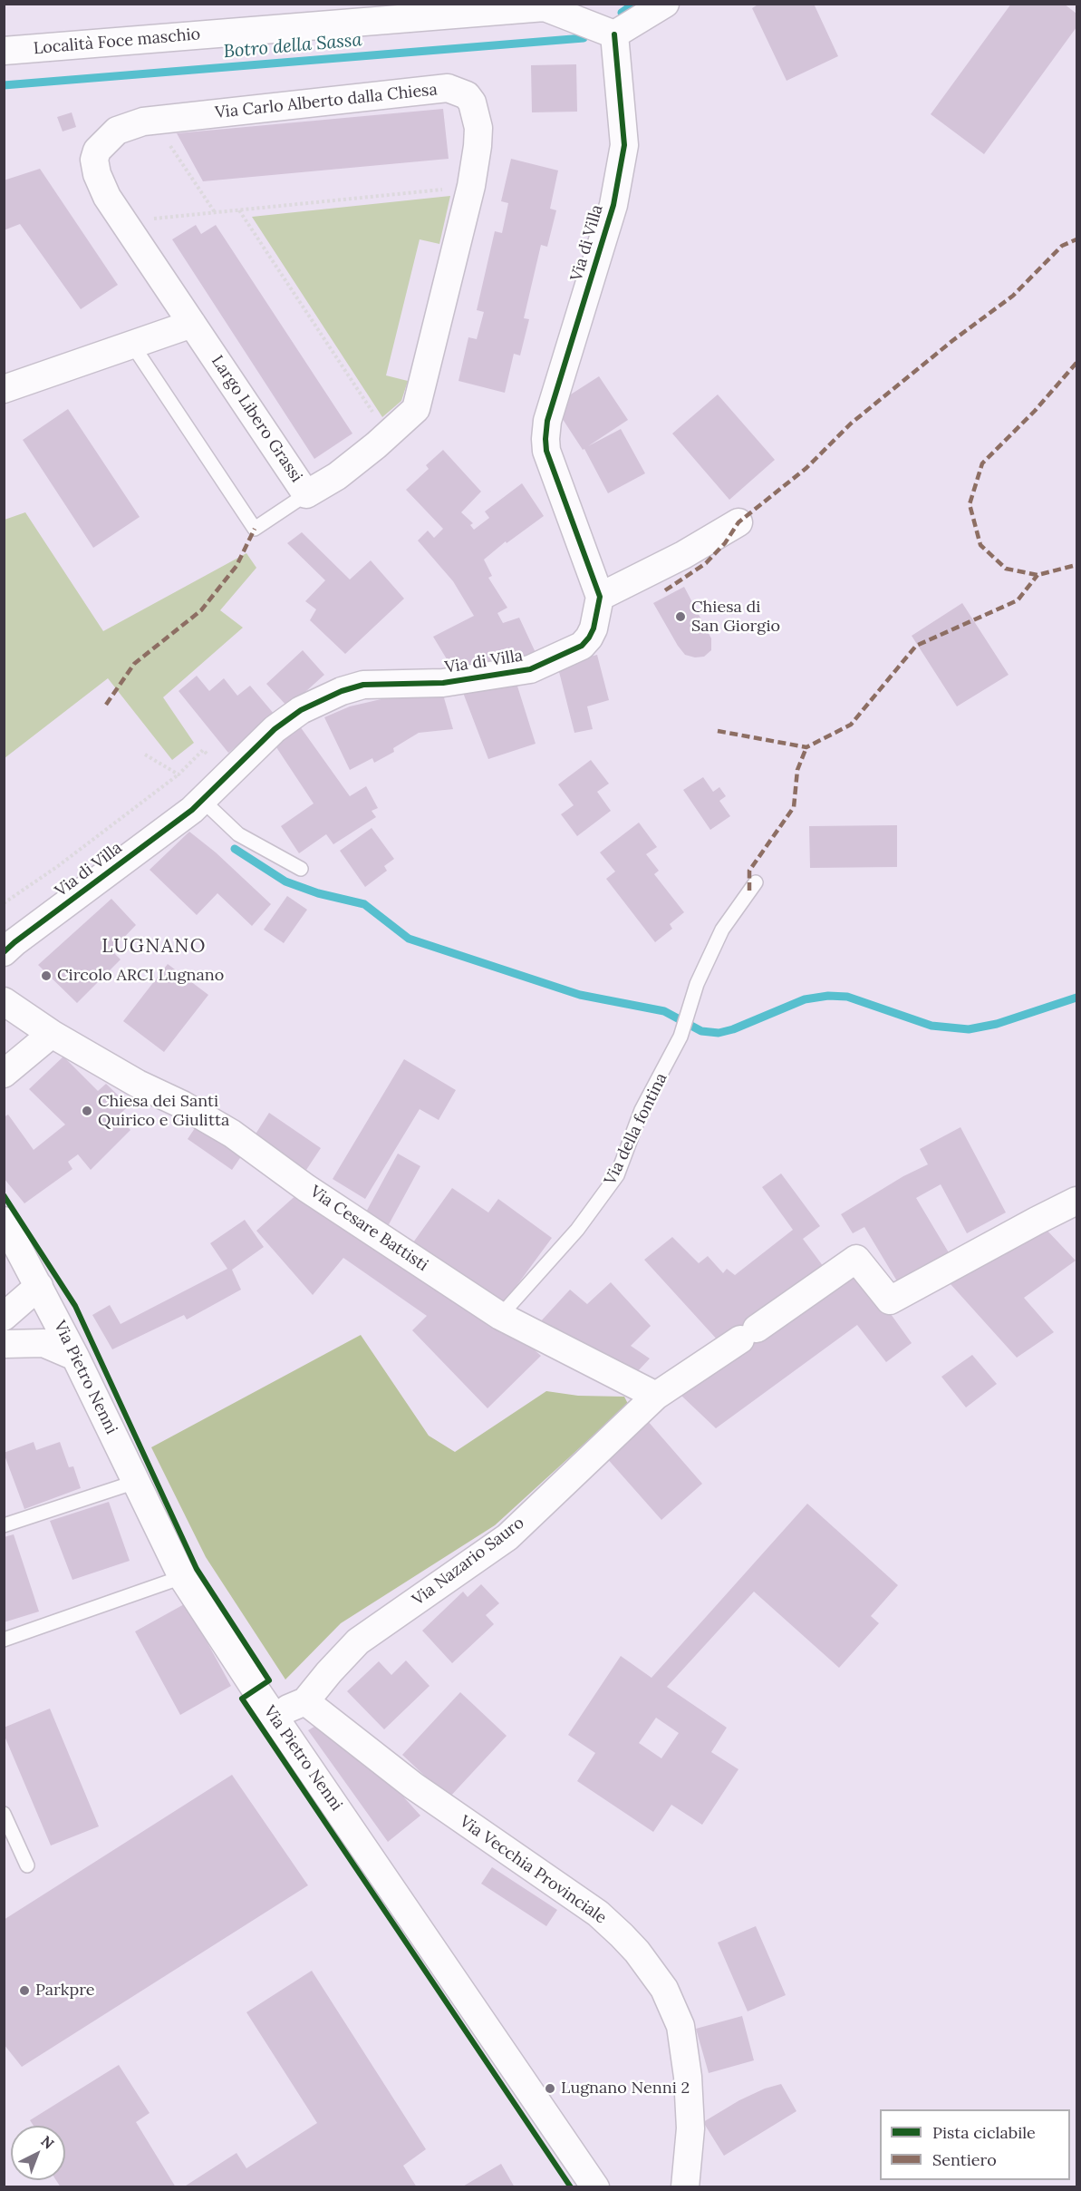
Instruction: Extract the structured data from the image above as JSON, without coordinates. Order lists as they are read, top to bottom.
{
  "streets": {
    "street": [
      "Località Foce maschio",
      "Via Carlo Alberto dalla Chiesa",
      "Via di Villa",
      "Largo Libero Grassi",
      "Via Cesare Battisti",
      "Via Pietro Nenni",
      "Via Nazario Sauro",
      "Via Vecchia Provinciale"
    ],
    "lane": ["Via della fontina"]
  },
  "crossings": [
    ["Località Foce maschio", "Via di Villa"],
    ["Via Carlo Alberto dalla Chiesa", "Largo Libero Grassi"],
    ["Via della fontina", "Via Cesare Battisti"],
    ["Via Cesare Battisti", "Via Nazario Sauro"],
    ["Via Pietro Nenni", "Via Nazario Sauro"],
    ["Via Nazario Sauro", "Via Vecchia Provinciale"]
  ],
  "districts": ["LUGNANO"],
  "water": ["Botro della Sassa"],
  "places": [
    "Chiesa di San Giorgio",
    "Circolo ARCI Lugnano",
    "Chiesa dei Santi Quirico e Giulitta",
    "Parkpre",
    "Lugnano Nenni 2"
  ],
  "legend": ["Pista ciclabile", "Sentiero"],
  "north": "top right"
}
